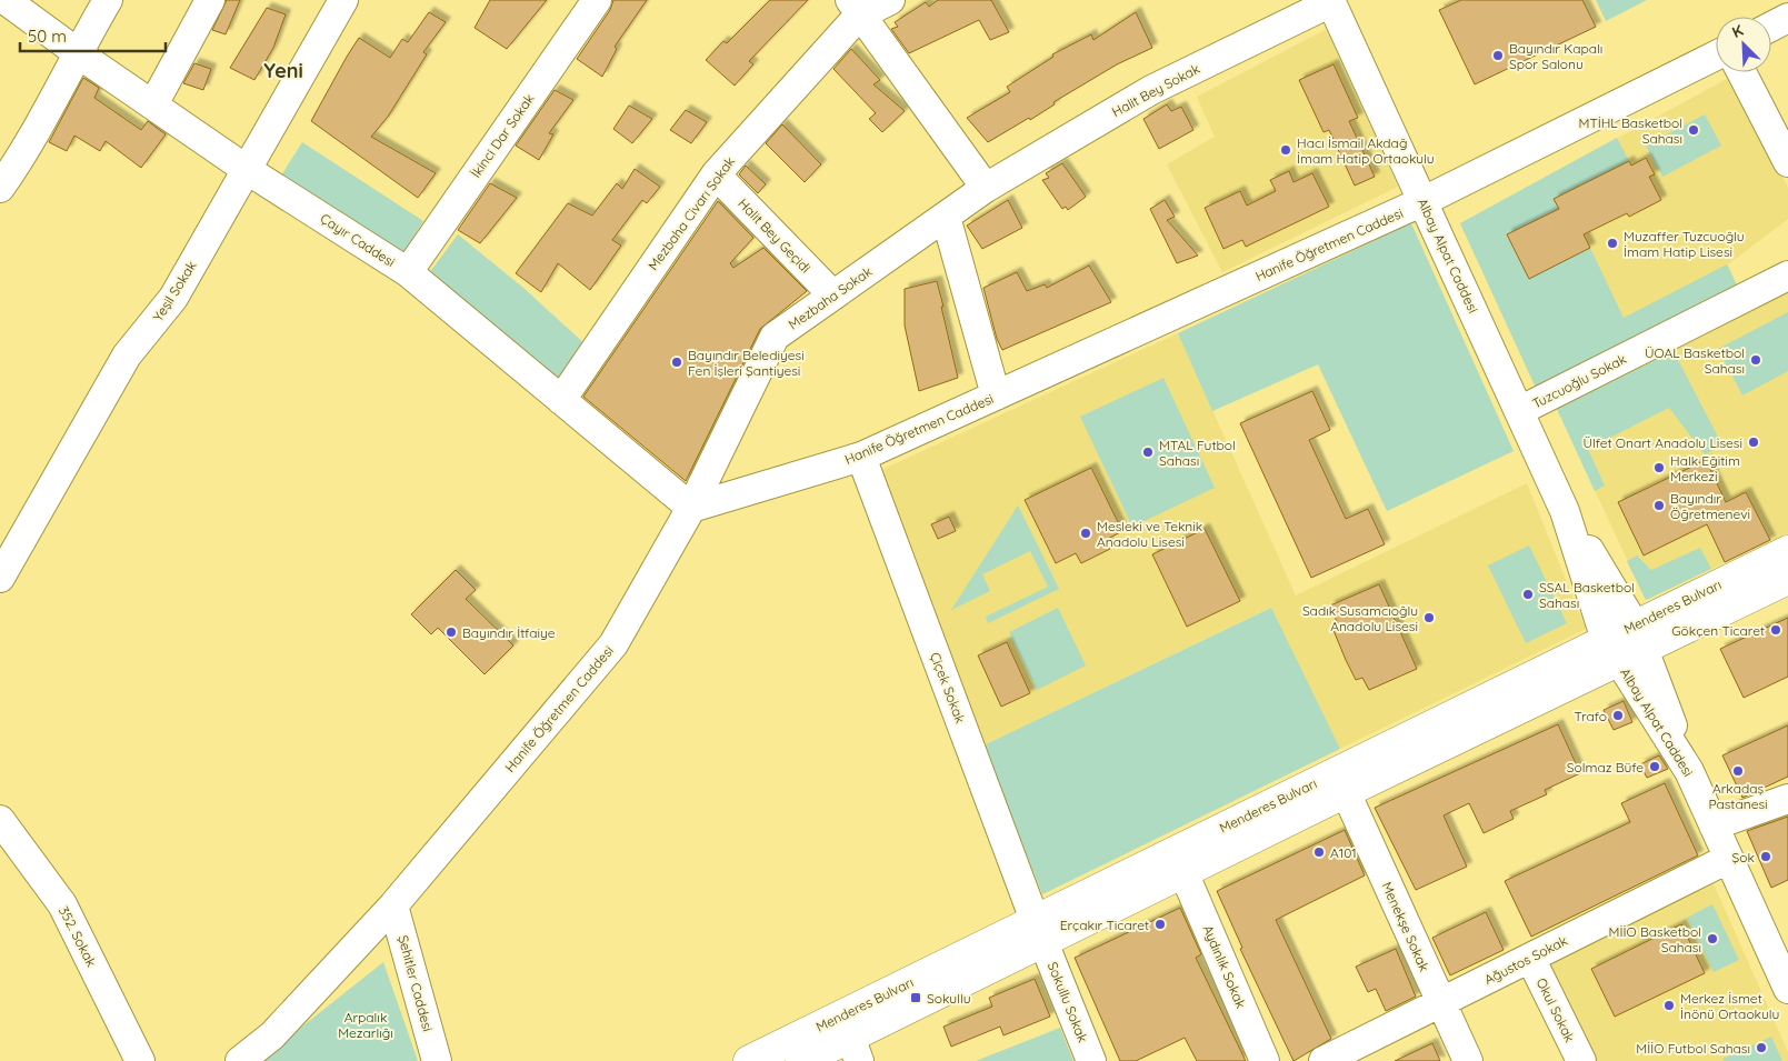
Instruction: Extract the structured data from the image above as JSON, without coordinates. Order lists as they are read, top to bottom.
{
  "streets": {
    "main road": ["Menderes Bulvarı"],
    "street": [
      "Halit Bey Sokak",
      "İkinci Dar Sokak",
      "Mezbaha Civarı Sokak",
      "Halit Bey Geçidi",
      "Çayır Caddesi",
      "Hanife Öğretmen Caddesi",
      "Albay Alpat Caddesi",
      "Yeşil Sokak",
      "Mezbaha Sokak",
      "Tuzcuoğlu Sokak",
      "Çiçek Sokak",
      "Menekşe Sokak",
      "352. Sokak",
      "Ağustos Sokak",
      "Aydınlık Sokak",
      "Şehitler Caddesi",
      "Sokullu Sokak",
      "Okul Sokak"
    ]
  },
  "crossings": [
    ["Halit Bey Sokak", "Albay Alpat Caddesi"],
    ["Halit Bey Sokak", "Mezbaha Sokak"],
    ["İkinci Dar Sokak", "Çayır Caddesi"],
    ["Mezbaha Civarı Sokak", "Halit Bey Geçidi"],
    ["Mezbaha Civarı Sokak", "Çayır Caddesi"],
    ["Halit Bey Geçidi", "Mezbaha Sokak"],
    ["Çayır Caddesi", "Hanife Öğretmen Caddesi"],
    ["Çayır Caddesi", "Yeşil Sokak"],
    ["Çayır Caddesi", "Mezbaha Sokak"],
    ["Hanife Öğretmen Caddesi", "Albay Alpat Caddesi"],
    ["Hanife Öğretmen Caddesi", "Mezbaha Sokak"],
    ["Hanife Öğretmen Caddesi", "Çiçek Sokak"],
    ["Hanife Öğretmen Caddesi", "Şehitler Caddesi"],
    ["Albay Alpat Caddesi", "Tuzcuoğlu Sokak"],
    ["Albay Alpat Caddesi", "Menderes Bulvarı"],
    ["Albay Alpat Caddesi", "Ağustos Sokak"],
    ["Menderes Bulvarı", "Çiçek Sokak"],
    ["Menderes Bulvarı", "Menekşe Sokak"],
    ["Menderes Bulvarı", "Aydınlık Sokak"],
    ["Menderes Bulvarı", "Sokullu Sokak"],
    ["Çiçek Sokak", "Sokullu Sokak"],
    ["Menekşe Sokak", "Ağustos Sokak"],
    ["Ağustos Sokak", "Okul Sokak"]
  ],
  "districts": ["Yeni"],
  "parks": ["Arpalık Mezarlığı"],
  "places": {
    "other": [
      "Bayındır Kapalı Spor Salonu",
      "MTİHL Basketbol Sahası",
      "Hacı İsmail Akdağ İmam Hatip Ortaokulu",
      "Muzaffer Tuzcuoğlu İmam Hatip Lisesi",
      "ÜOAL Basketbol Sahası",
      "Bayındır Belediyesi Fen İşleri Şantiyesi",
      "Ülfet Onart Anadolu Lisesi",
      "MTAL Futbol Sahası",
      "Halk Eğitim Merkezi",
      "Bayındır Öğretmenevi",
      "Mesleki ve Teknik Anadolu Lisesi",
      "SSAL Basketbol Sahası",
      "Sadık Susamcıoğlu Anadolu Lisesi",
      "Gökçen Ticaret",
      "Bayındır İtfaiye",
      "Trafo",
      "Solmaz Büfe",
      "Arkadaş Pastanesi",
      "A101",
      "Şok",
      "Erçakır Ticaret",
      "MİİO Basketbol Sahası",
      "Merkez İsmet İnönü Ortaokulu",
      "MİİO Futbol Sahası"
    ],
    "transit": ["Sokullu"]
  },
  "scale_bar": "50 m",
  "north": "top left"
}
